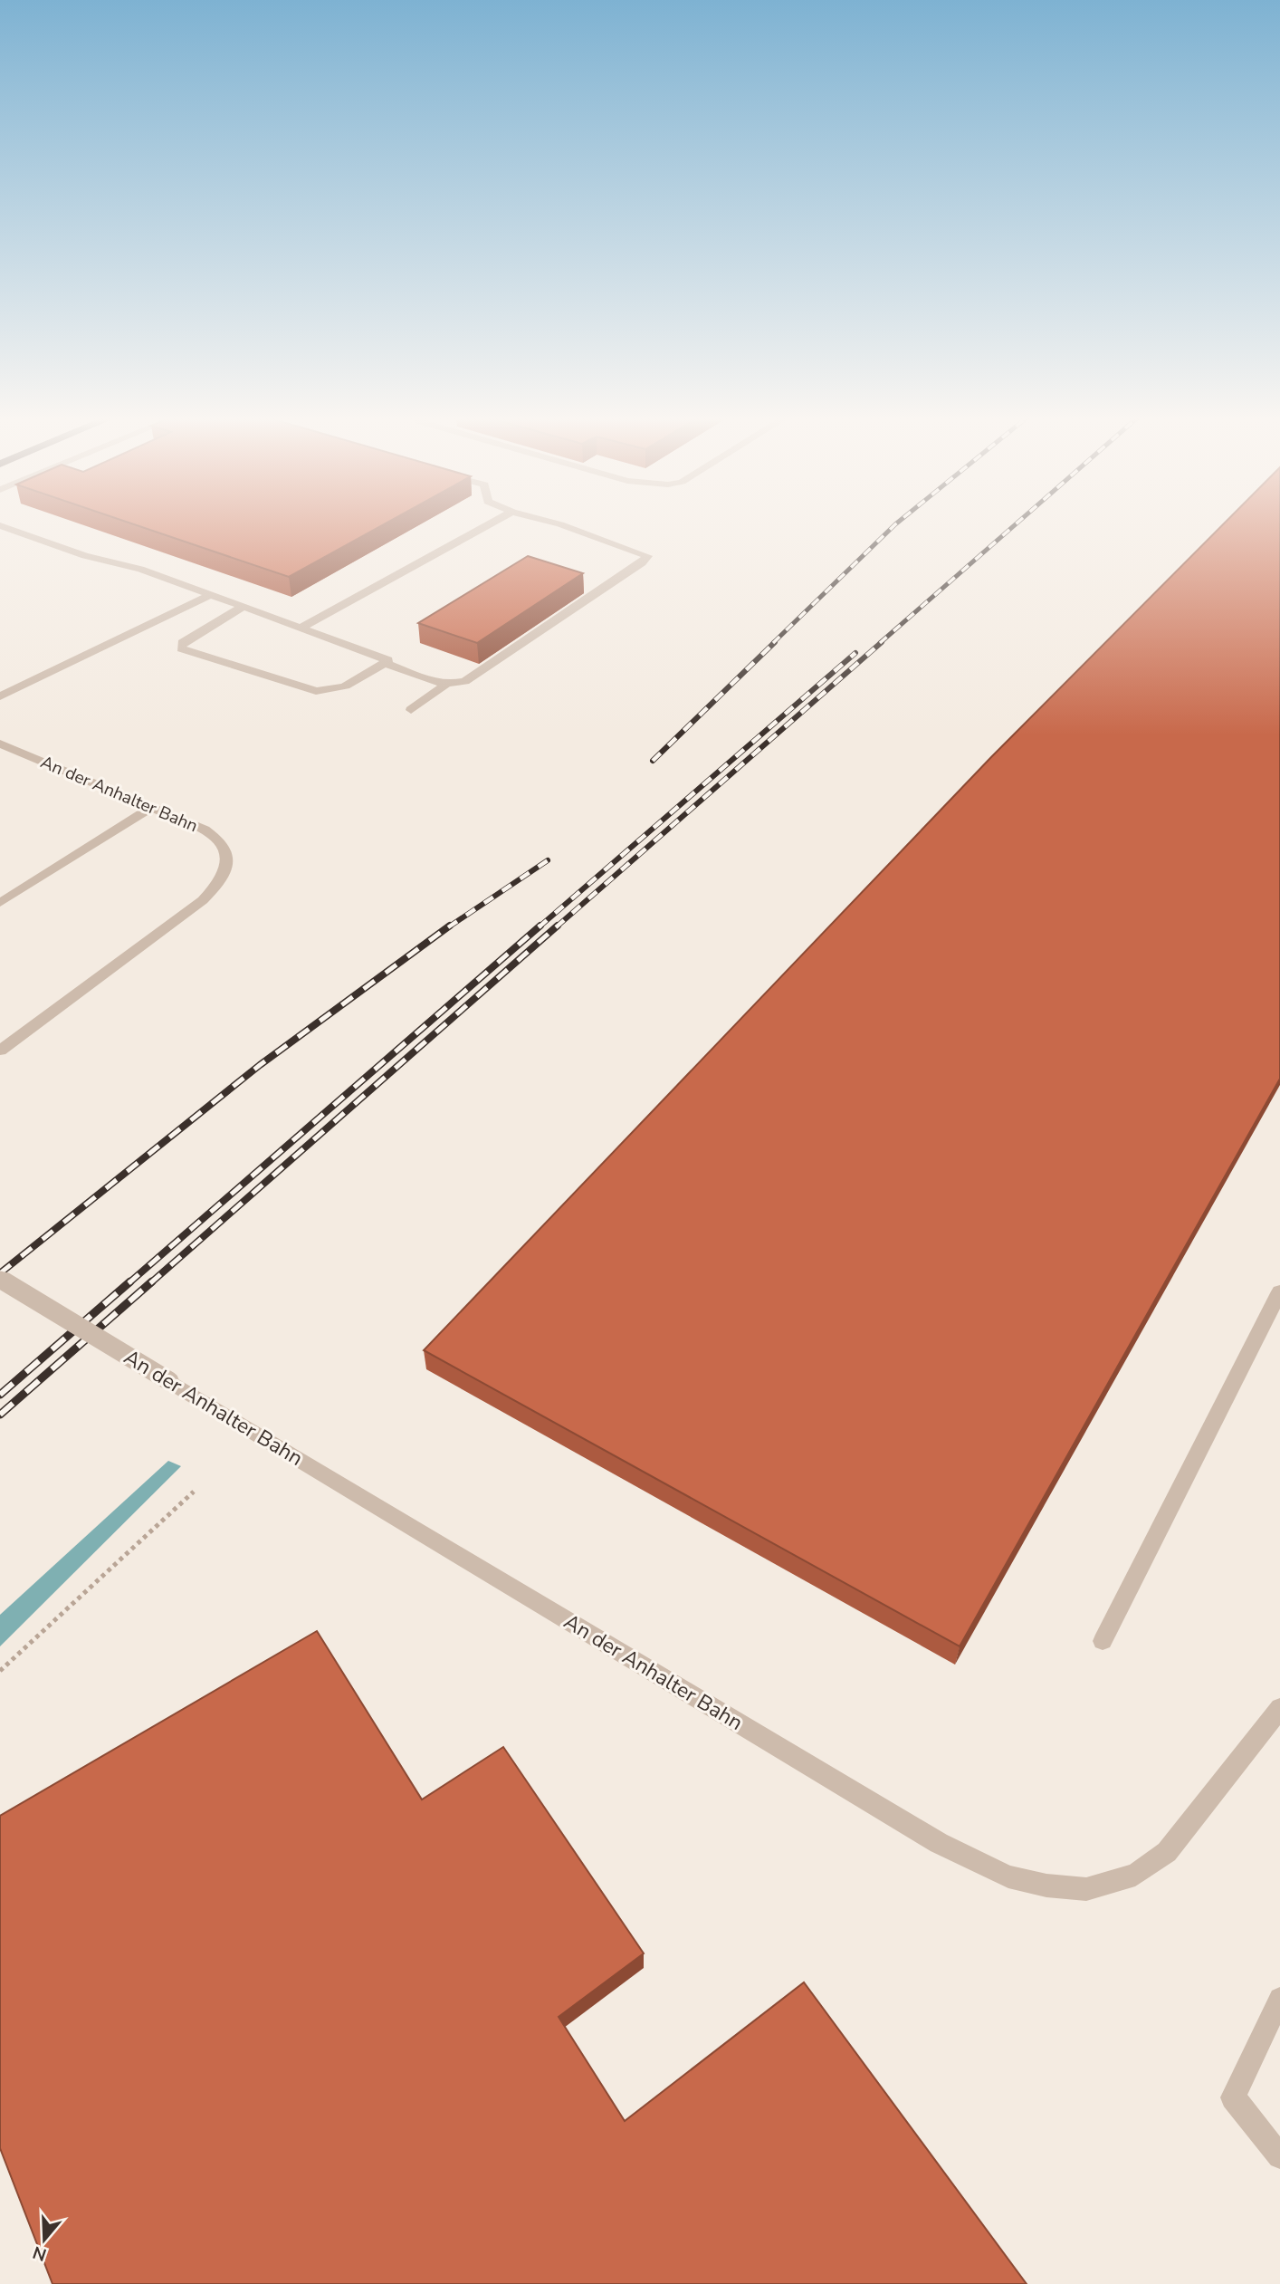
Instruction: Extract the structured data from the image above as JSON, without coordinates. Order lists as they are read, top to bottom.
{
  "streets": {
    "street": ["An der Anhalter Bahn"]
  },
  "north": "bottom"
}
